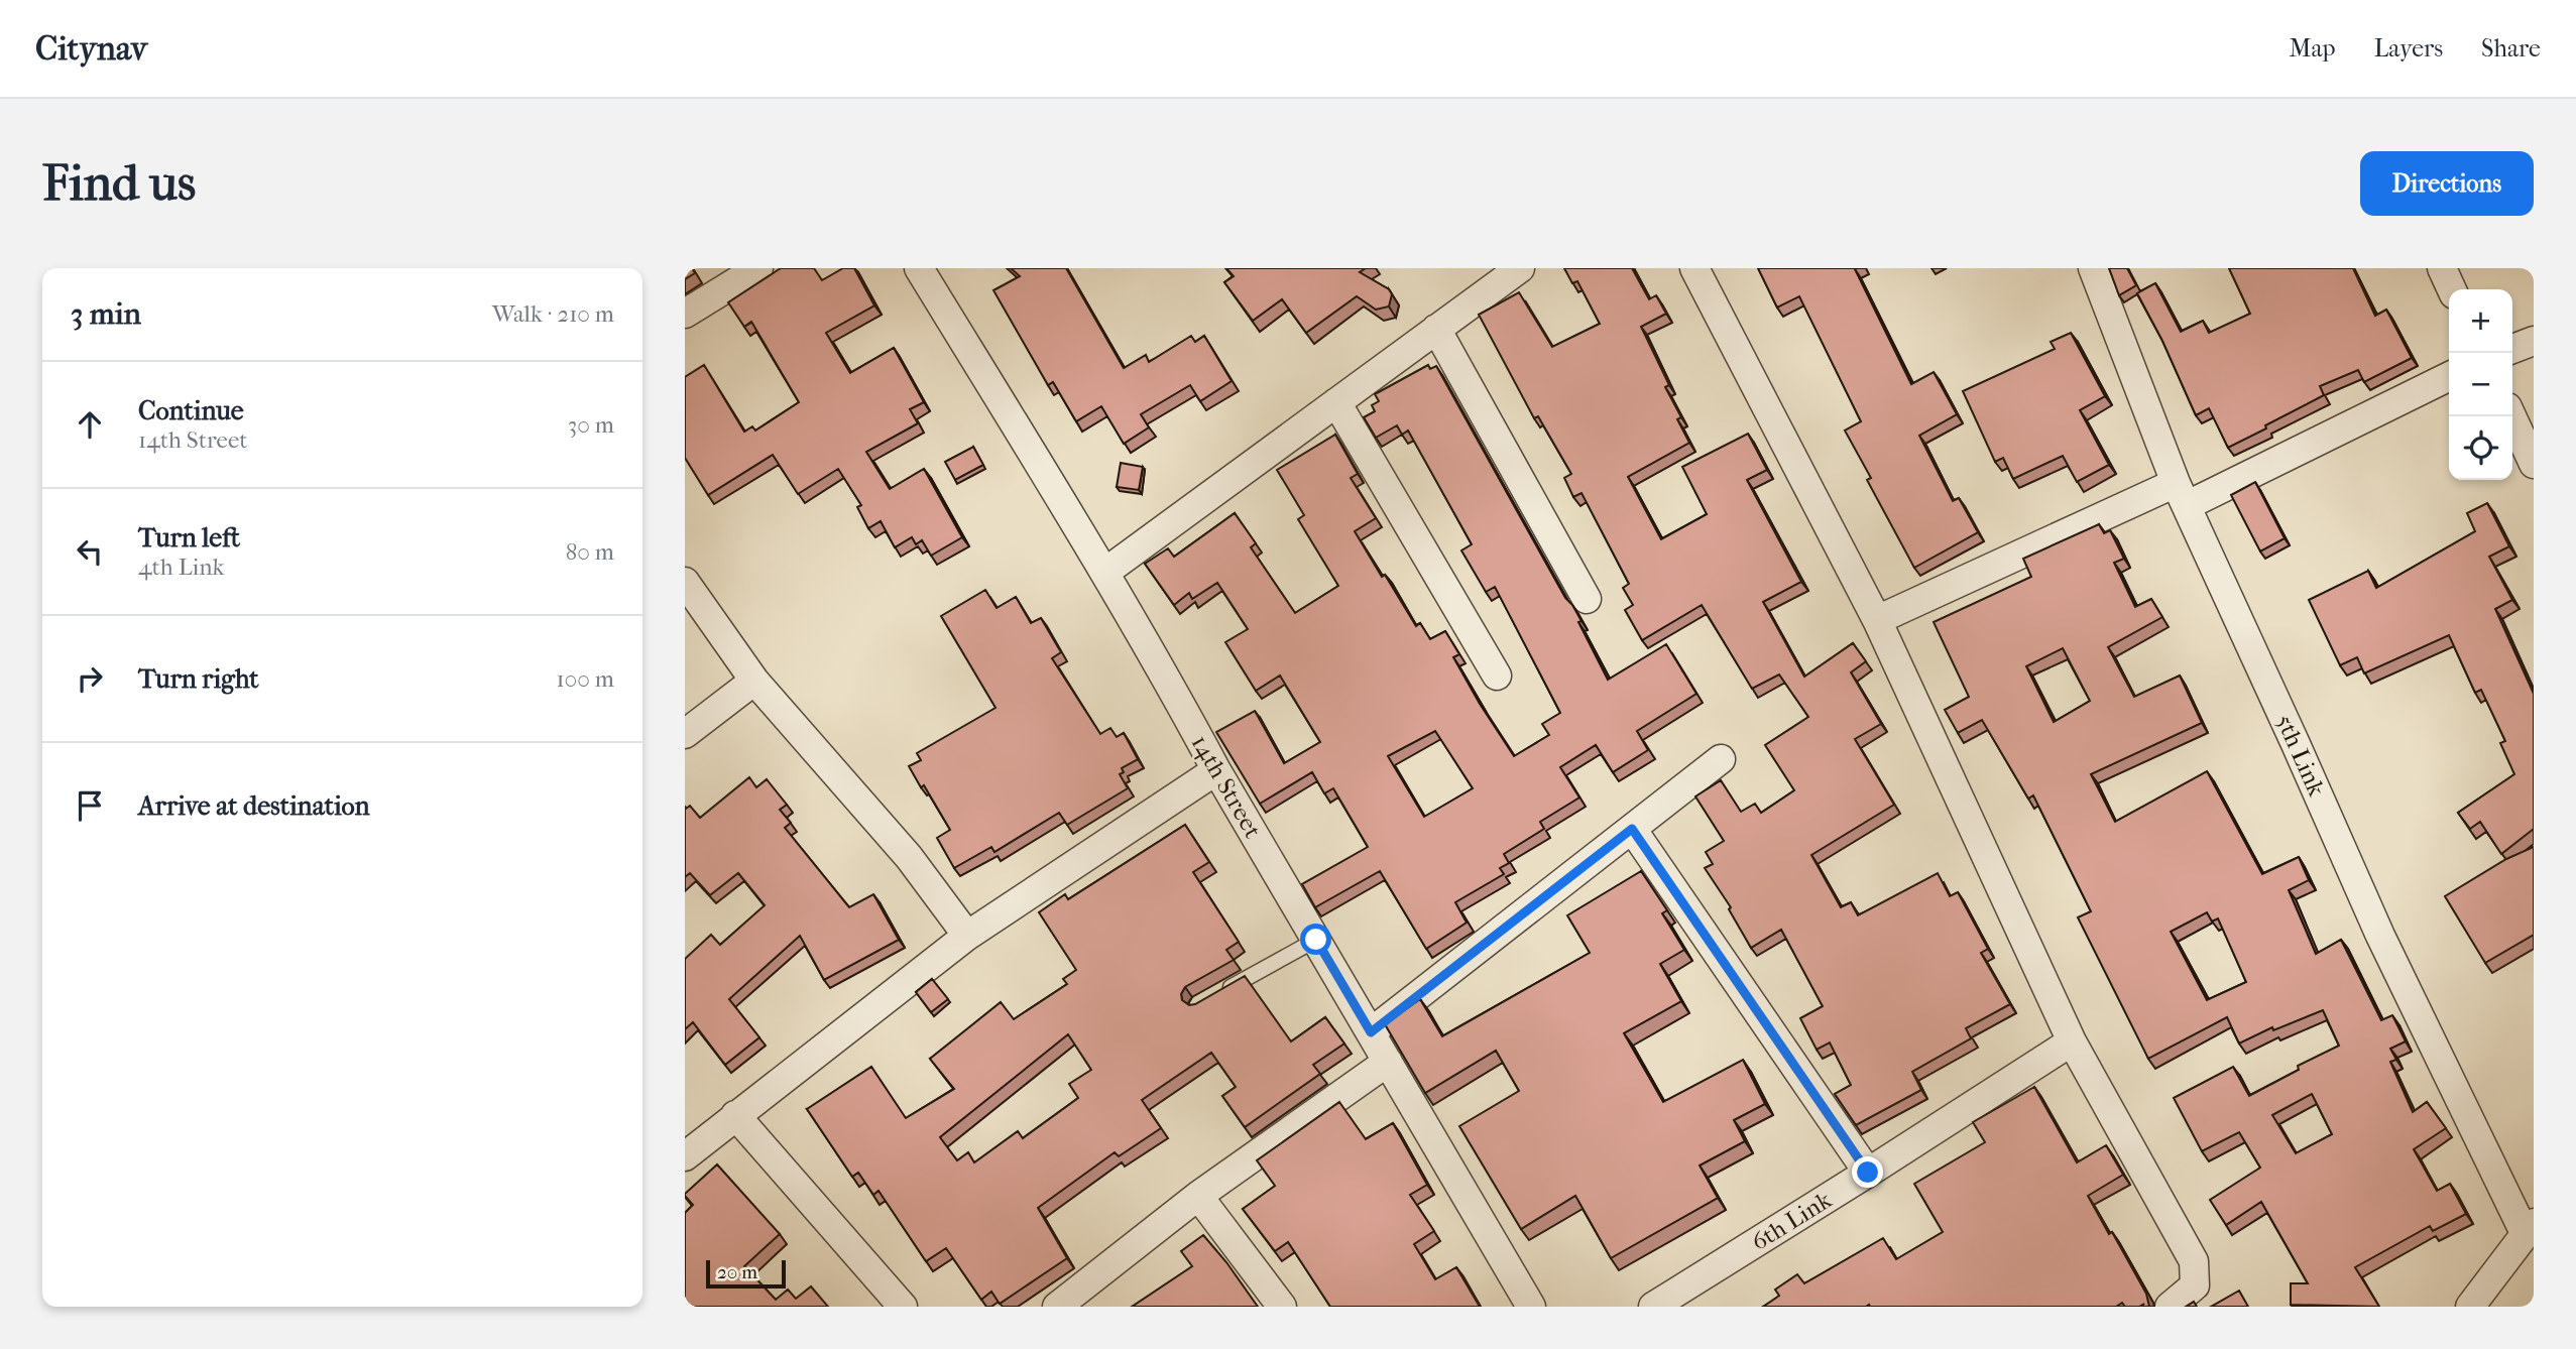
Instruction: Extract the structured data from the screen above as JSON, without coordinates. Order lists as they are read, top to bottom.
{
  "streets": {
    "street": ["5th Link", "14th Street", "6th Link"]
  },
  "scale_bar": "20 m",
  "page": {
    "header": "Citynav",
    "nav": ["Map", "Layers", "Share"],
    "buttons": "Directions",
    "title": "Find us",
    "heading": ["3 min", "Walk · 210 m"],
    "map_buttons": ["+", "−"],
    "list": [
      ["Continue", "14th Street", "30 m"],
      ["Turn left", "4th Link", "80 m"],
      ["Turn right", "100 m"],
      "Arrive at destination"
    ],
    "scale": "20 m"
  }
}
